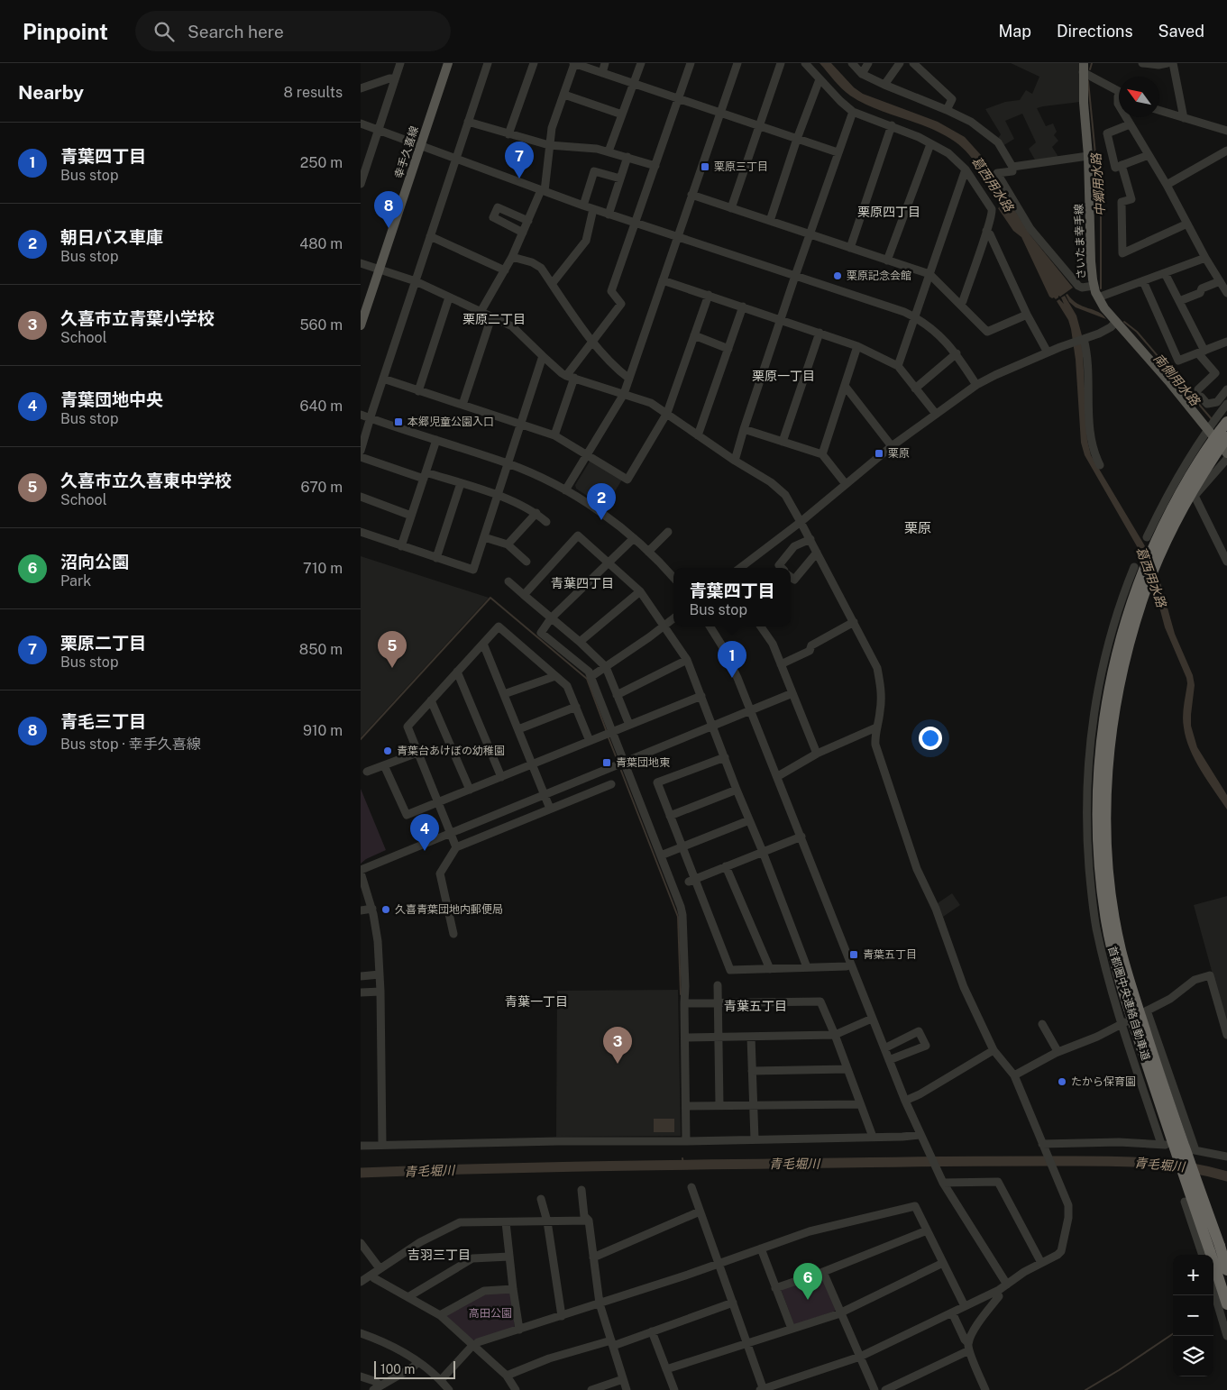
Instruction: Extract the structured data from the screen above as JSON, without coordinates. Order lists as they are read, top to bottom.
{
  "streets": {
    "highway": ["首都圏中央連絡自動車道"],
    "main road": ["幸手久喜線", "さいたま幸手線"]
  },
  "districts": [
    "栗原四丁目",
    "栗原二丁目",
    "栗原一丁目",
    "栗原",
    "青葉四丁目",
    "青葉一丁目",
    "青葉五丁目",
    "吉羽三丁目"
  ],
  "water": [
    "葛西用水路",
    "中郷用水路",
    "南側用水路",
    "青毛堀川"
  ],
  "parks": ["高田公園"],
  "places": {
    "transit": [
      "栗原三丁目",
      "本郷児童公園入口",
      "栗原",
      "青葉団地東",
      "青葉五丁目"
    ],
    "other": [
      "栗原記念会館",
      "青葉台あけぼの幼稚園",
      "久喜青葉団地内郵便局",
      "たから保育園"
    ]
  },
  "scale_bar": "100 m",
  "north": "top left",
  "page": {
    "header": "Pinpoint",
    "search": "Search here",
    "nav": ["Map", "Directions", "Saved"],
    "heading": ["Nearby", "8 results"],
    "list": [
      {
        "mark": "1",
        "name": "青葉四丁目",
        "note": "Bus stop",
        "value": "250 m"
      },
      {
        "mark": "2",
        "name": "朝日バス車庫",
        "note": "Bus stop",
        "value": "480 m"
      },
      {
        "mark": "3",
        "name": "久喜市立青葉小学校",
        "note": "School",
        "value": "560 m"
      },
      {
        "mark": "4",
        "name": "青葉団地中央",
        "note": "Bus stop",
        "value": "640 m"
      },
      {
        "mark": "5",
        "name": "久喜市立久喜東中学校",
        "note": "School",
        "value": "670 m"
      },
      {
        "mark": "6",
        "name": "沼向公園",
        "note": "Park",
        "value": "710 m"
      },
      {
        "mark": "7",
        "name": "栗原二丁目",
        "note": "Bus stop",
        "value": "850 m"
      },
      {
        "mark": "8",
        "name": "青毛三丁目",
        "note": "Bus stop · 幸手久喜線",
        "value": "910 m"
      }
    ],
    "pins": [
      "7",
      "8",
      "2",
      "5",
      "1",
      "4",
      "3",
      "6"
    ],
    "popup": ["青葉四丁目", "Bus stop"],
    "map_buttons": ["+", "−"],
    "scale": "100 m"
  }
}
